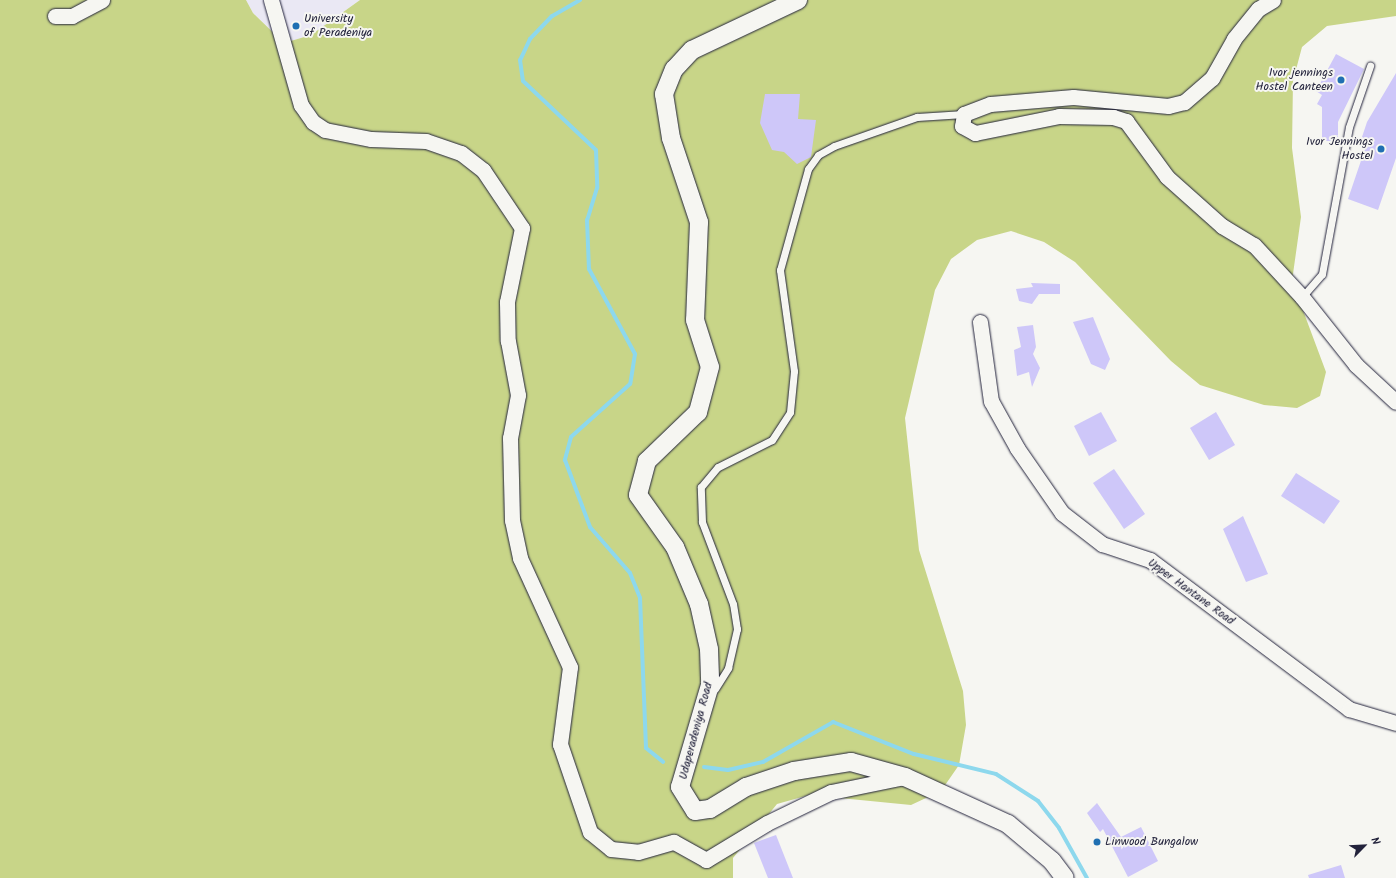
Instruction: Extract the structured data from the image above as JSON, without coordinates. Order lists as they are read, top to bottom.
{
  "streets": {
    "street": ["Upper Hantane Road", "Udaperadeniya Road"]
  },
  "places": [
    "University of Peradeniya",
    "Ivor jennings Hostel Canteen",
    "Ivor Jennings Hostel",
    "Linwood Bungalow"
  ],
  "north": "top right"
}
